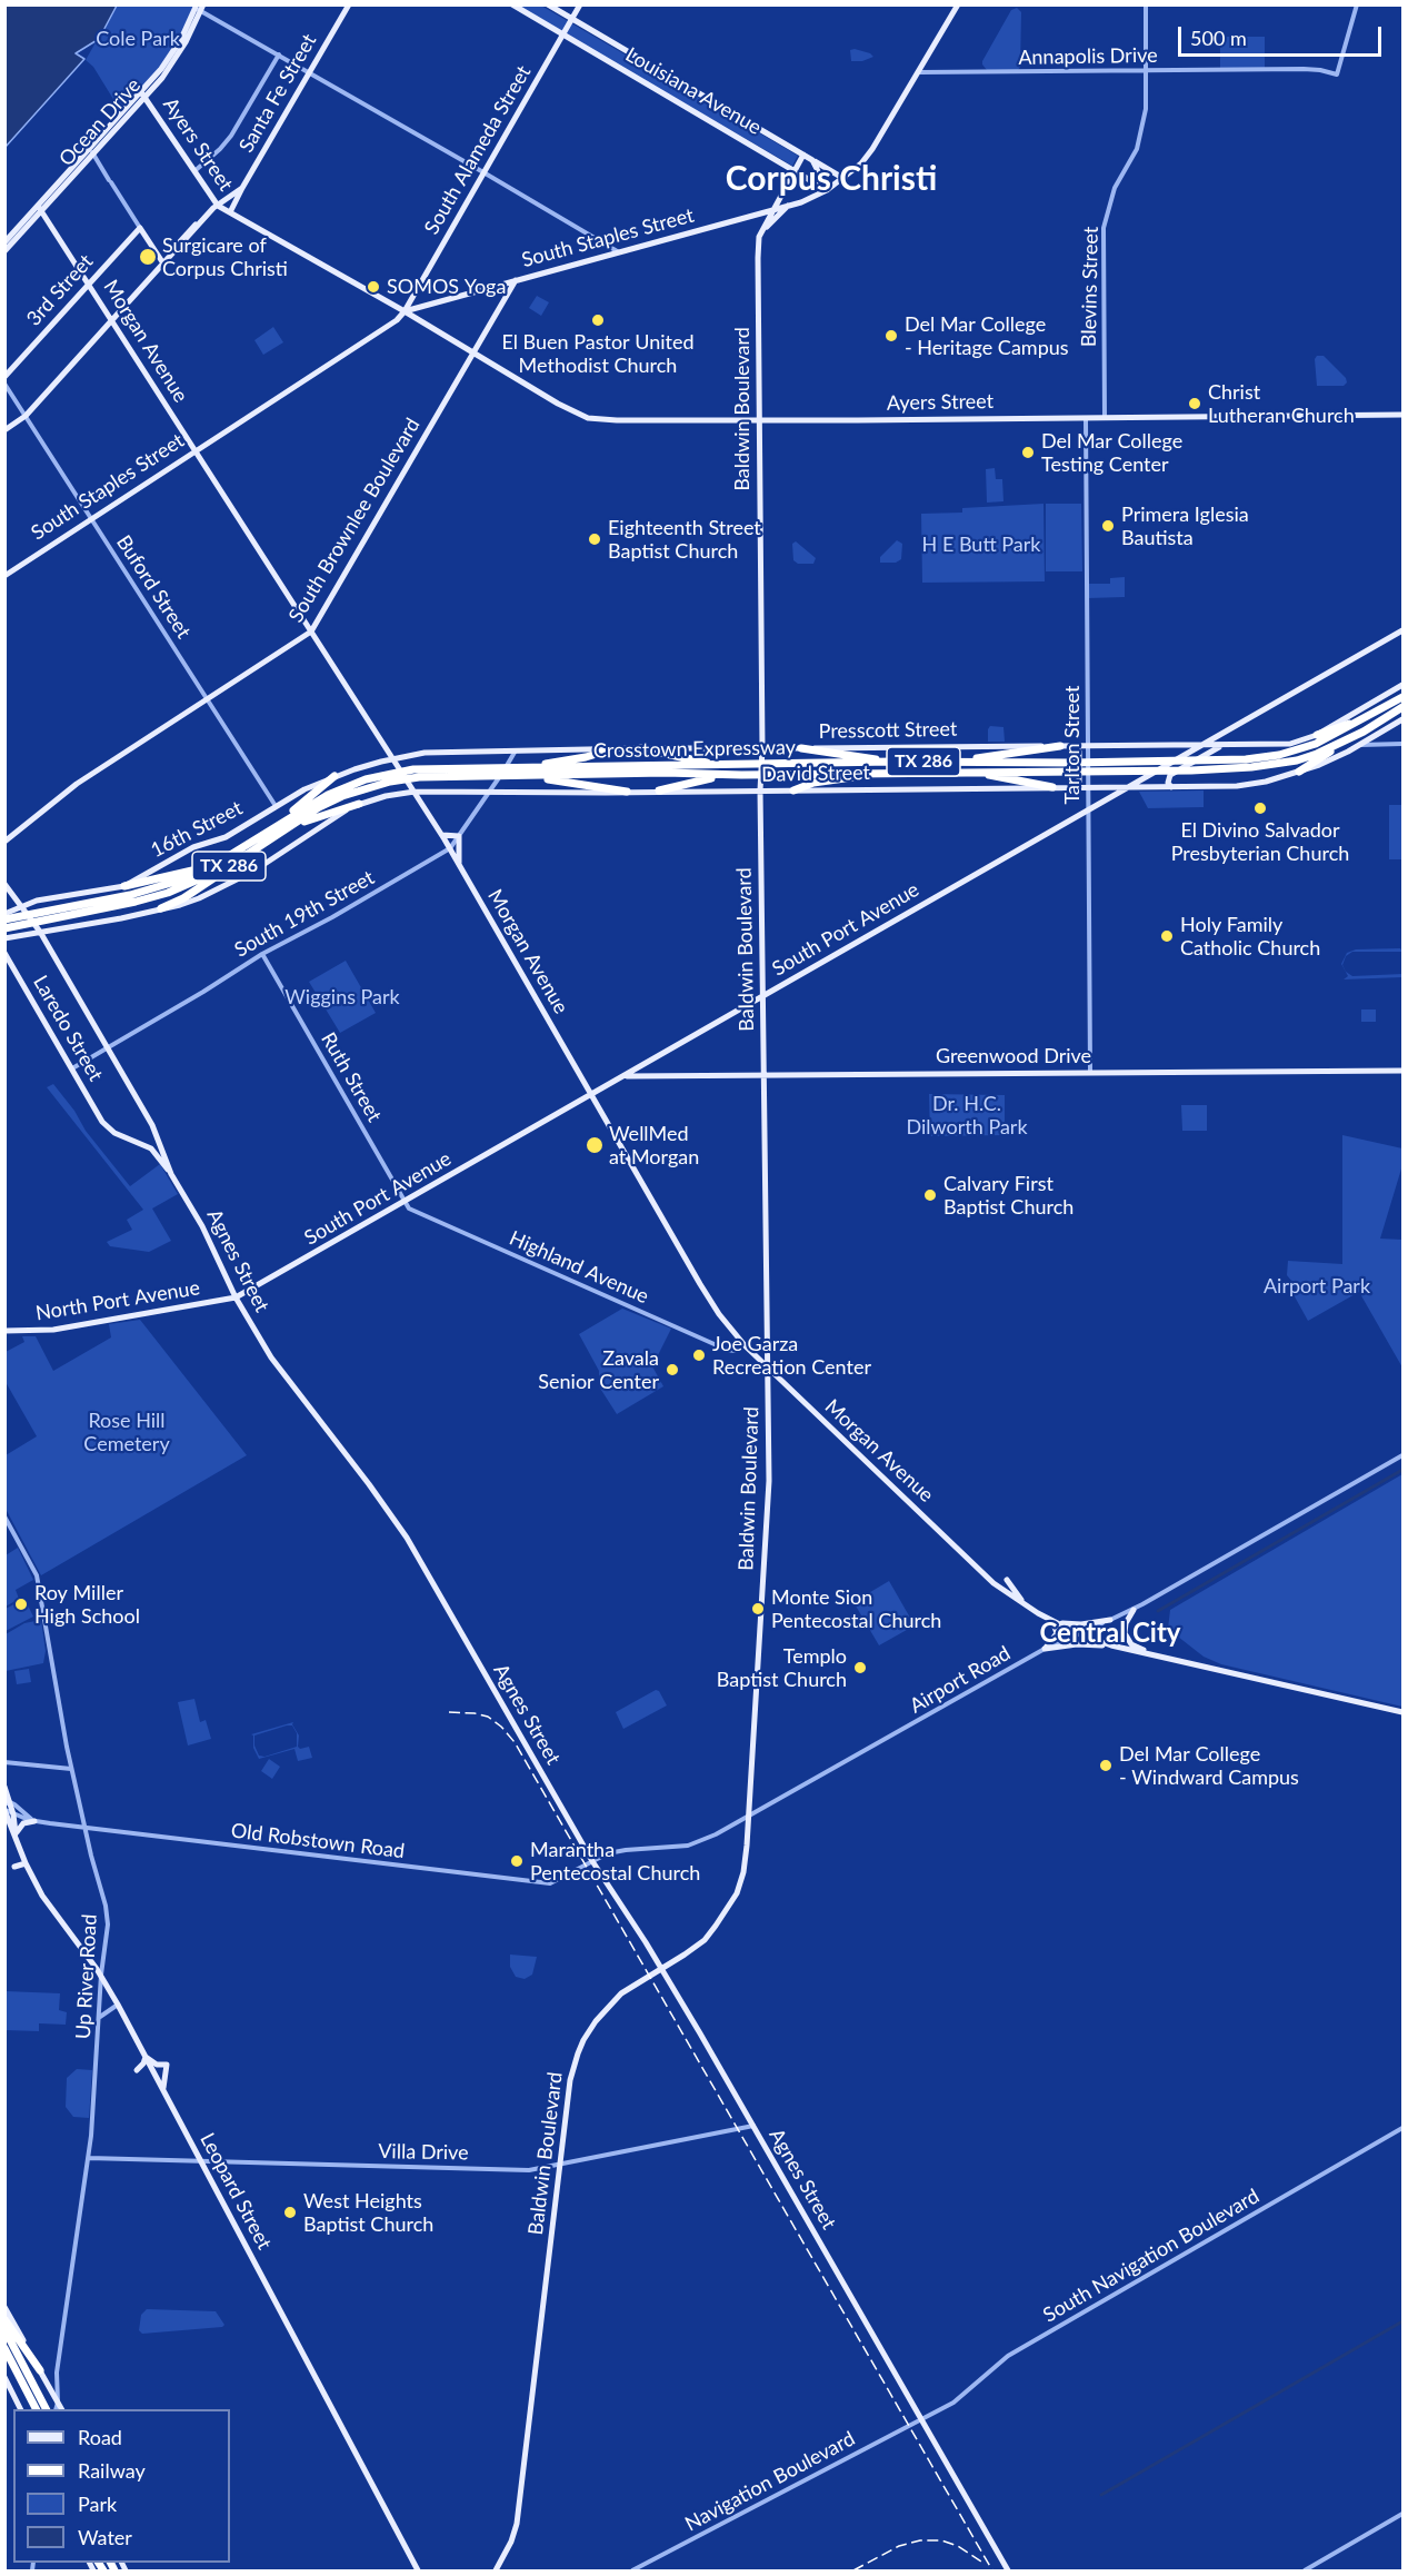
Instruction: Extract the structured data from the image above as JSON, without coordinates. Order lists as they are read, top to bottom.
{
  "streets": {
    "highway": ["Crosstown Expressway", "TX 286"],
    "main road": [
      "Louisiana Avenue",
      "Santa Fe Street",
      "Ocean Drive",
      "Ayers Street",
      "South Alameda Street",
      "South Staples Street",
      "3rd Street",
      "Morgan Avenue",
      "Baldwin Boulevard",
      "South Brownlee Boulevard",
      "Presscott Street",
      "David Street",
      "16th Street",
      "South Port Avenue",
      "Laredo Street",
      "Greenwood Drive",
      "Agnes Street",
      "North Port Avenue",
      "Leopard Street"
    ],
    "street": [
      "Annapolis Drive",
      "Blevins Street",
      "Buford Street",
      "Tarlton Street",
      "South 19th Street",
      "Ruth Street",
      "Highland Avenue",
      "Airport Road",
      "Old Robstown Road",
      "Up River Road",
      "Villa Drive",
      "South Navigation Boulevard",
      "Navigation Boulevard"
    ]
  },
  "crossings": [
    ["Annapolis Drive", "South Staples Street"],
    ["Annapolis Drive", "Blevins Street"],
    ["Louisiana Avenue", "South Alameda Street"],
    ["Louisiana Avenue", "South Staples Street"],
    ["Louisiana Avenue", "Baldwin Boulevard"],
    ["Santa Fe Street", "Ayers Street"],
    ["Santa Fe Street", "Morgan Avenue"],
    ["Santa Fe Street", "Buford Street"],
    ["Ocean Drive", "Ayers Street"],
    ["Ocean Drive", "Morgan Avenue"],
    ["Ayers Street", "South Alameda Street"],
    ["Ayers Street", "South Staples Street"],
    ["Ayers Street", "Blevins Street"],
    ["Ayers Street", "Baldwin Boulevard"],
    ["Ayers Street", "South Brownlee Boulevard"],
    ["Ayers Street", "Tarlton Street"],
    ["South Alameda Street", "South Staples Street"],
    ["South Staples Street", "Morgan Avenue"],
    ["South Staples Street", "Baldwin Boulevard"],
    ["South Staples Street", "South Brownlee Boulevard"],
    ["South Staples Street", "Buford Street"],
    ["3rd Street", "Morgan Avenue"],
    ["Morgan Avenue", "Baldwin Boulevard"],
    ["Morgan Avenue", "South Brownlee Boulevard"],
    ["Morgan Avenue", "Presscott Street"],
    ["Morgan Avenue", "David Street"],
    ["Morgan Avenue", "South 19th Street"],
    ["Morgan Avenue", "South Port Avenue"],
    ["Morgan Avenue", "Highland Avenue"],
    ["Morgan Avenue", "Airport Road"],
    ["Baldwin Boulevard", "Presscott Street"],
    ["Baldwin Boulevard", "David Street"],
    ["Baldwin Boulevard", "South Port Avenue"],
    ["Baldwin Boulevard", "Greenwood Drive"],
    ["Baldwin Boulevard", "Agnes Street"],
    ["Baldwin Boulevard", "Airport Road"],
    ["Baldwin Boulevard", "Villa Drive"],
    ["South Brownlee Boulevard", "Buford Street"],
    ["Buford Street", "16th Street"],
    ["Presscott Street", "Tarlton Street"],
    ["Presscott Street", "16th Street"],
    ["Presscott Street", "South 19th Street"],
    ["Presscott Street", "South Port Avenue"],
    ["Tarlton Street", "David Street"],
    ["Tarlton Street", "South Port Avenue"],
    ["Tarlton Street", "Greenwood Drive"],
    ["David Street", "South 19th Street"],
    ["David Street", "South Port Avenue"],
    ["16th Street", "Agnes Street"],
    ["South 19th Street", "Laredo Street"],
    ["South 19th Street", "Ruth Street"],
    ["South 19th Street", "Agnes Street"],
    ["South Port Avenue", "Greenwood Drive"],
    ["South Port Avenue", "Ruth Street"],
    ["South Port Avenue", "Agnes Street"],
    ["South Port Avenue", "North Port Avenue"],
    ["Laredo Street", "Agnes Street"],
    ["Ruth Street", "Highland Avenue"],
    ["Agnes Street", "North Port Avenue"],
    ["Agnes Street", "Airport Road"],
    ["Agnes Street", "Old Robstown Road"],
    ["Agnes Street", "Villa Drive"],
    ["Agnes Street", "South Navigation Boulevard"],
    ["Agnes Street", "Navigation Boulevard"],
    ["Airport Road", "Old Robstown Road"],
    ["Old Robstown Road", "Up River Road"],
    ["Old Robstown Road", "Leopard Street"],
    ["Up River Road", "Villa Drive"],
    ["Up River Road", "Leopard Street"],
    ["Villa Drive", "Leopard Street"],
    ["South Navigation Boulevard", "Navigation Boulevard"]
  ],
  "districts": ["Corpus Christi", "Central City"],
  "parks": [
    "Cole Park",
    "H E Butt Park",
    "Wiggins Park",
    "Dr. H.C. Dilworth Park",
    "Airport Park",
    "Rose Hill Cemetery"
  ],
  "places": [
    "Surgicare of Corpus Christi",
    "SOMOS Yoga",
    "El Buen Pastor United Methodist Church",
    "Del Mar College - Heritage Campus",
    "Christ Lutheran Church",
    "Del Mar College Testing Center",
    "Primera Iglesia Bautista",
    "Eighteenth Street Baptist Church",
    "El Divino Salvador Presbyterian Church",
    "Holy Family Catholic Church",
    "WellMed at Morgan",
    "Calvary First Baptist Church",
    "Joe Garza Recreation Center",
    "Zavala Senior Center",
    "Roy Miller High School",
    "Monte Sion Pentecostal Church",
    "Templo Baptist Church",
    "Del Mar College - Windward Campus",
    "Marantha Pentecostal Church",
    "West Heights Baptist Church"
  ],
  "legend": [
    "Road",
    "Railway",
    "Park",
    "Water"
  ],
  "scale_bar": "500 m"
}
